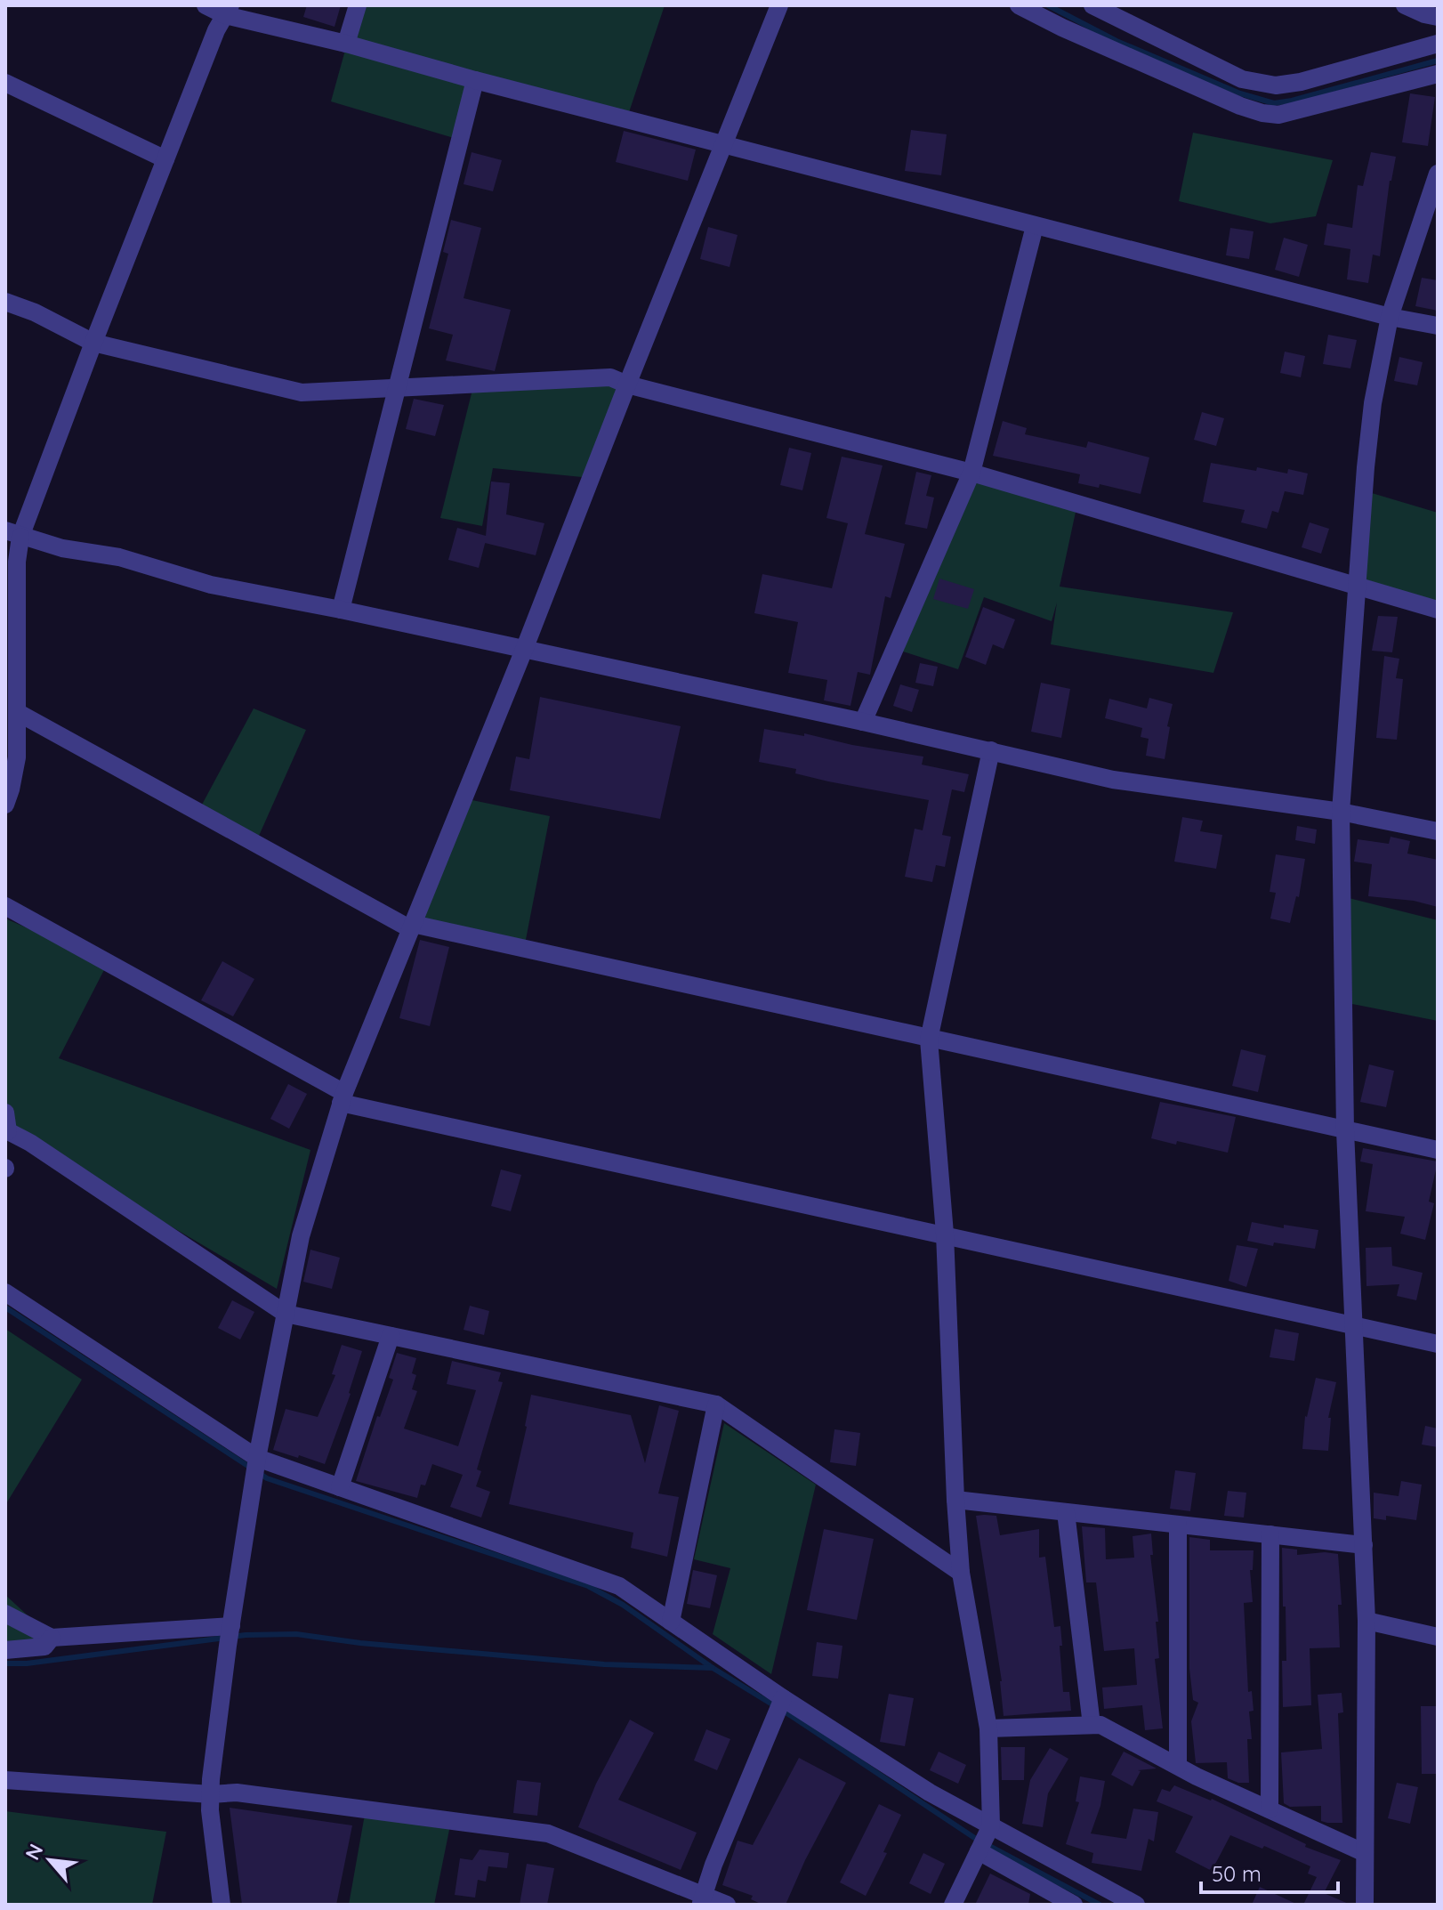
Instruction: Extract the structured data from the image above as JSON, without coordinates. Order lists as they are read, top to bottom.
{
  "scale_bar": "50 m",
  "north": "top left"
}
